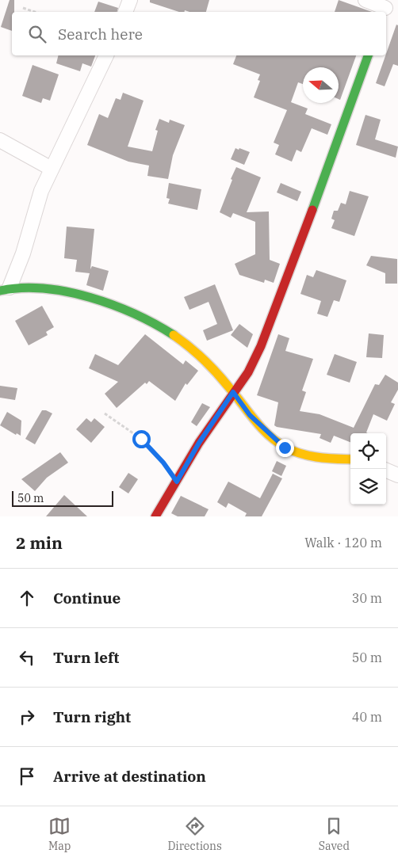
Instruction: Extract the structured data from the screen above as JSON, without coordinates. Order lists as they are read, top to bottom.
{
  "scale_bar": "50 m",
  "north": "left",
  "page": {
    "search": "Search here",
    "scale": "50 m",
    "heading": ["2 min", "Walk · 120 m"],
    "list": [
      ["Continue", "30 m"],
      ["Turn left", "50 m"],
      ["Turn right", "40 m"],
      "Arrive at destination"
    ],
    "nav": ["Map", "Directions", "Saved"]
  }
}
